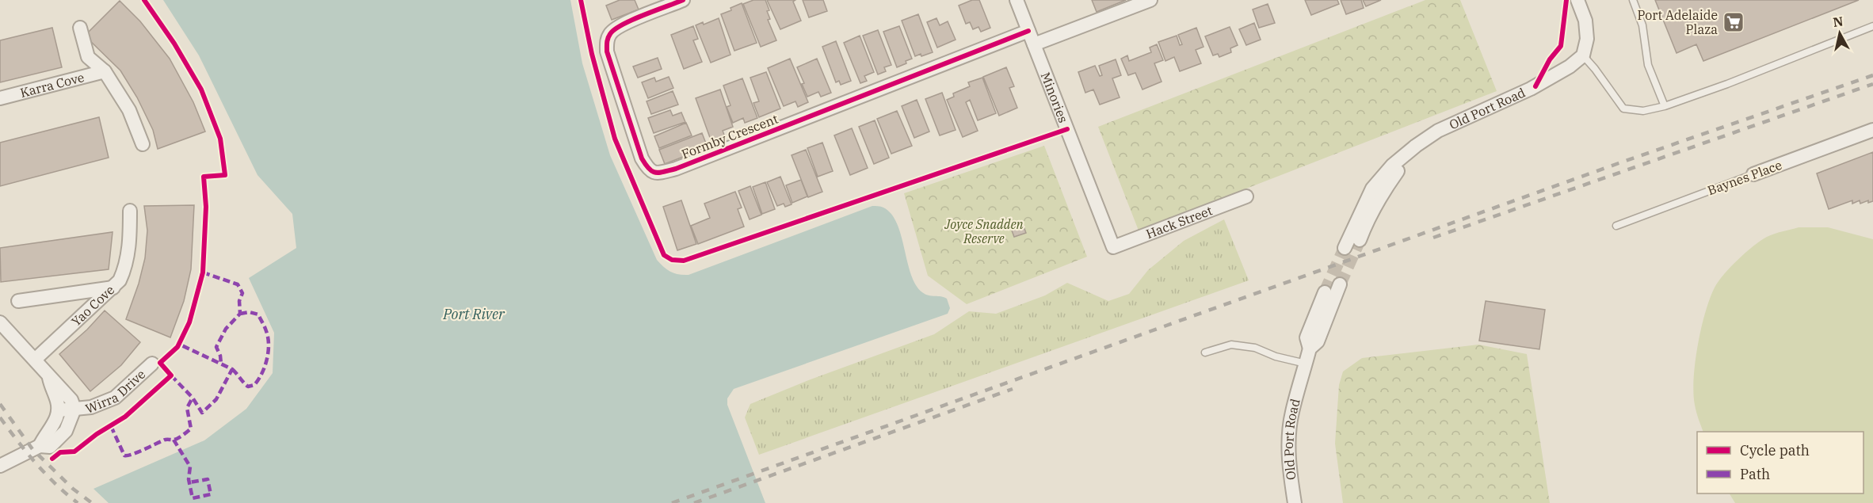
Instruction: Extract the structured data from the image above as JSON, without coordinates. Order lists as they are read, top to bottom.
{
  "streets": {
    "street": [
      "Karra Cove",
      "Minories",
      "Old Port Road",
      "Formby Crescent",
      "Baynes Place",
      "Hack Street",
      "Yao Cove",
      "Wirra Drive"
    ]
  },
  "crossings": [
    ["Minories", "Formby Crescent"],
    ["Minories", "Hack Street"],
    ["Yao Cove", "Wirra Drive"]
  ],
  "water": ["Port River"],
  "parks": ["Joyce Snadden Reserve"],
  "places": {
    "supermarket": ["Port Adelaide Plaza"]
  },
  "legend": ["Cycle path", "Path"],
  "north": "top"
}
